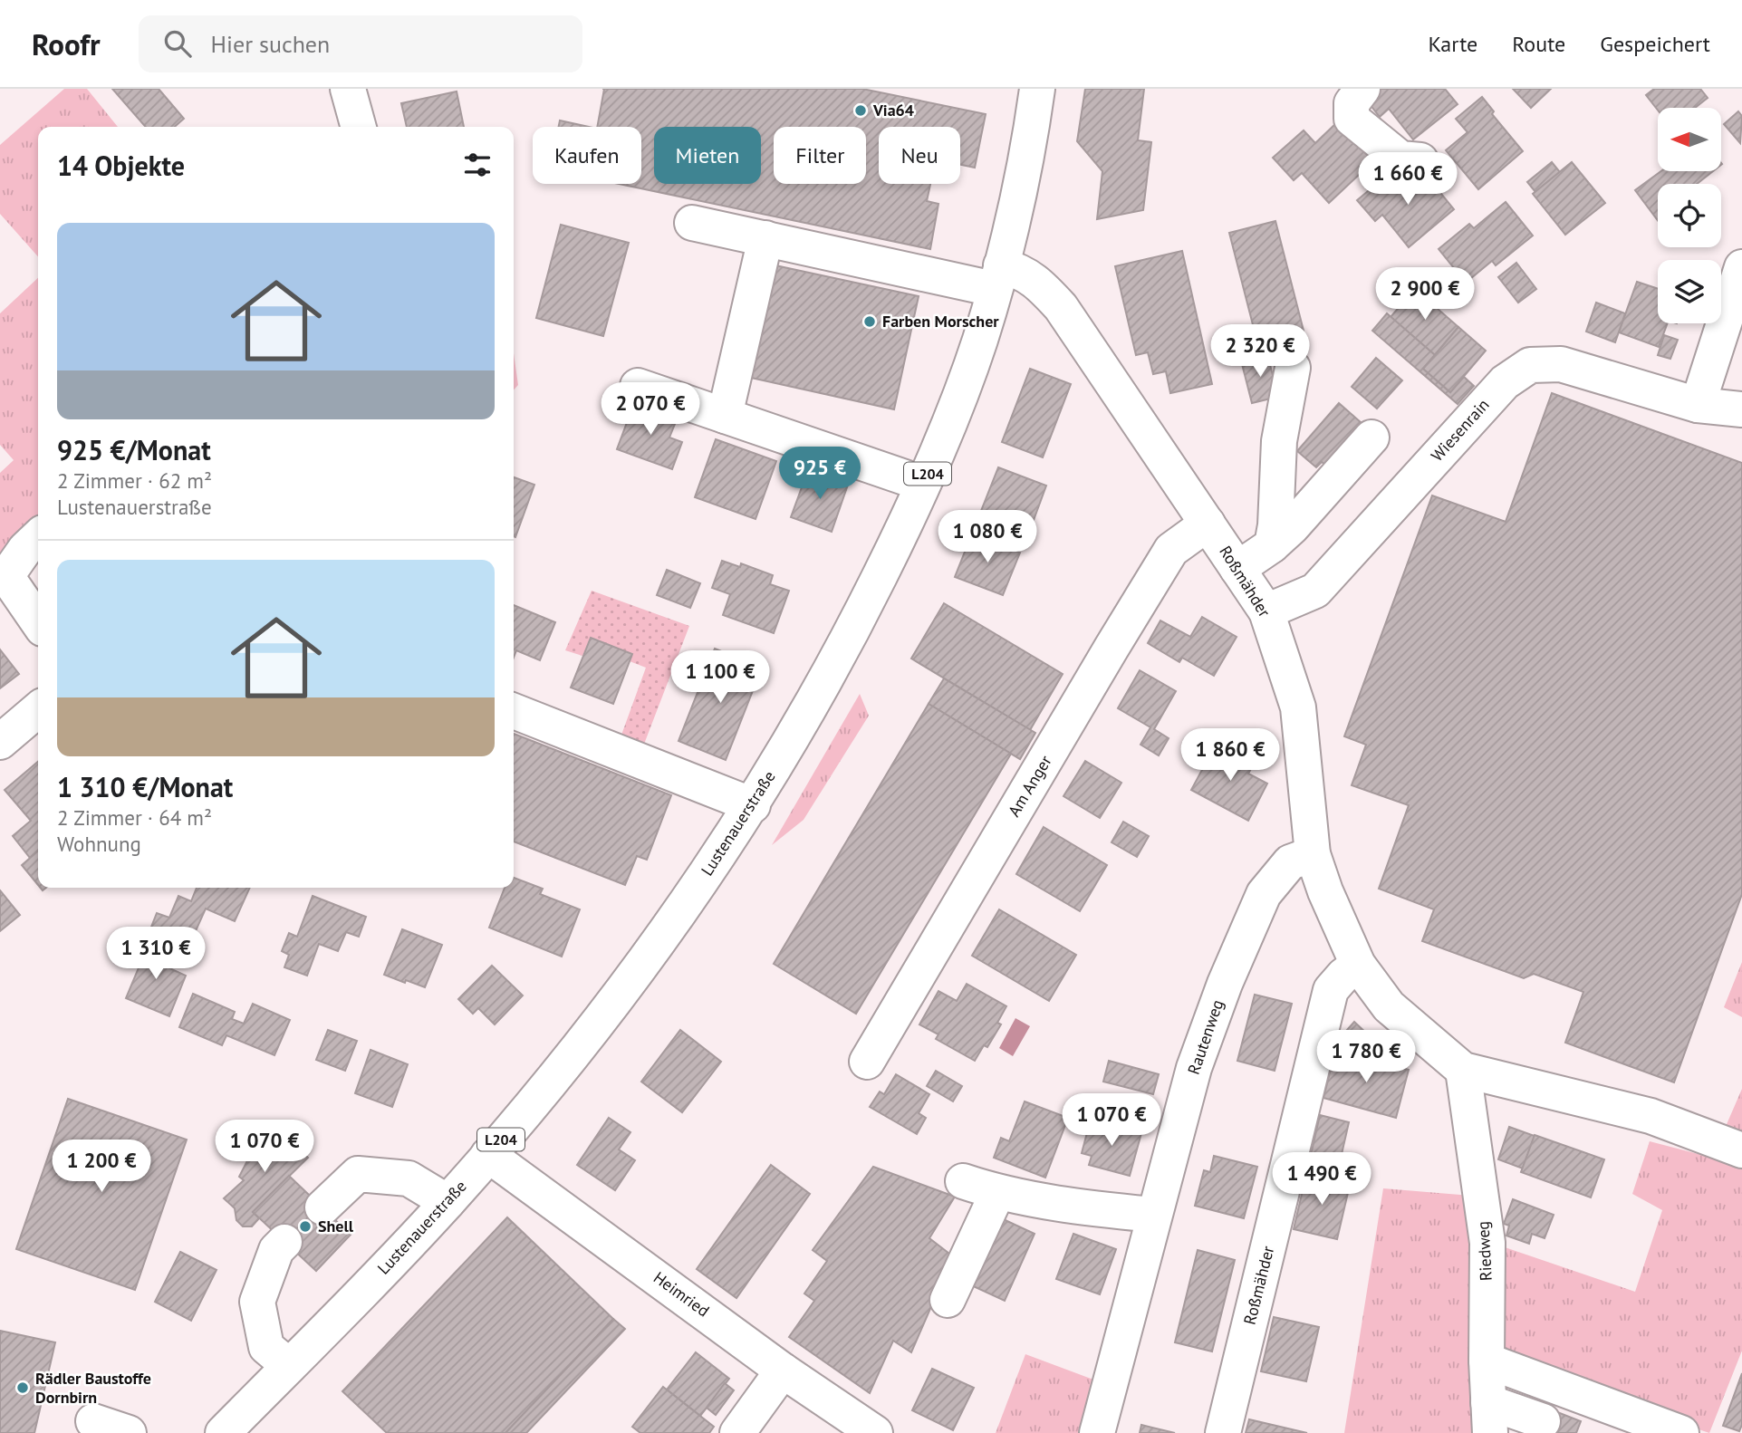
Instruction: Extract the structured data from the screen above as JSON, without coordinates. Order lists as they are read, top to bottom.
{
  "streets": {
    "street": [
      "Wiesenrain",
      "L204",
      "Roßmähder",
      "Am Anger",
      "Lustenauerstraße",
      "Rautenweg",
      "Riedweg",
      "Heimried"
    ]
  },
  "crossings": [
    ["Wiesenrain", "Roßmähder"],
    ["Roßmähder", "Am Anger"],
    ["Roßmähder", "Lustenauerstraße"],
    ["Roßmähder", "Rautenweg"],
    ["Roßmähder", "Riedweg"],
    ["Lustenauerstraße", "Heimried"]
  ],
  "places": [
    "Via64",
    "Farben Morscher",
    "Shell",
    "Rädler Baustoffe Dornbirn"
  ],
  "north": "left",
  "page": {
    "header": "Roofr",
    "search": "Hier suchen",
    "nav": ["Karte", "Route", "Gespeichert"],
    "chip": [
      "Kaufen",
      "Mieten",
      "Filter",
      "Neu"
    ],
    "heading": "14 Objekte",
    "price": [
      "1 660 €",
      "2 900 €",
      "2 320 €",
      "2 070 €",
      "925 €",
      "1 080 €",
      "1 100 €",
      "1 860 €",
      "1 310 €",
      "1 780 €",
      "1 070 €",
      "1 070 €",
      "1 200 €",
      "1 490 €"
    ],
    "list": [
      {
        "name": "925 €/Monat",
        "note": "2 Zimmer · 62 m² · Lustenauerstraße"
      },
      {
        "name": "1 310 €/Monat",
        "note": "2 Zimmer · 64 m² · Wohnung"
      }
    ]
  }
}
